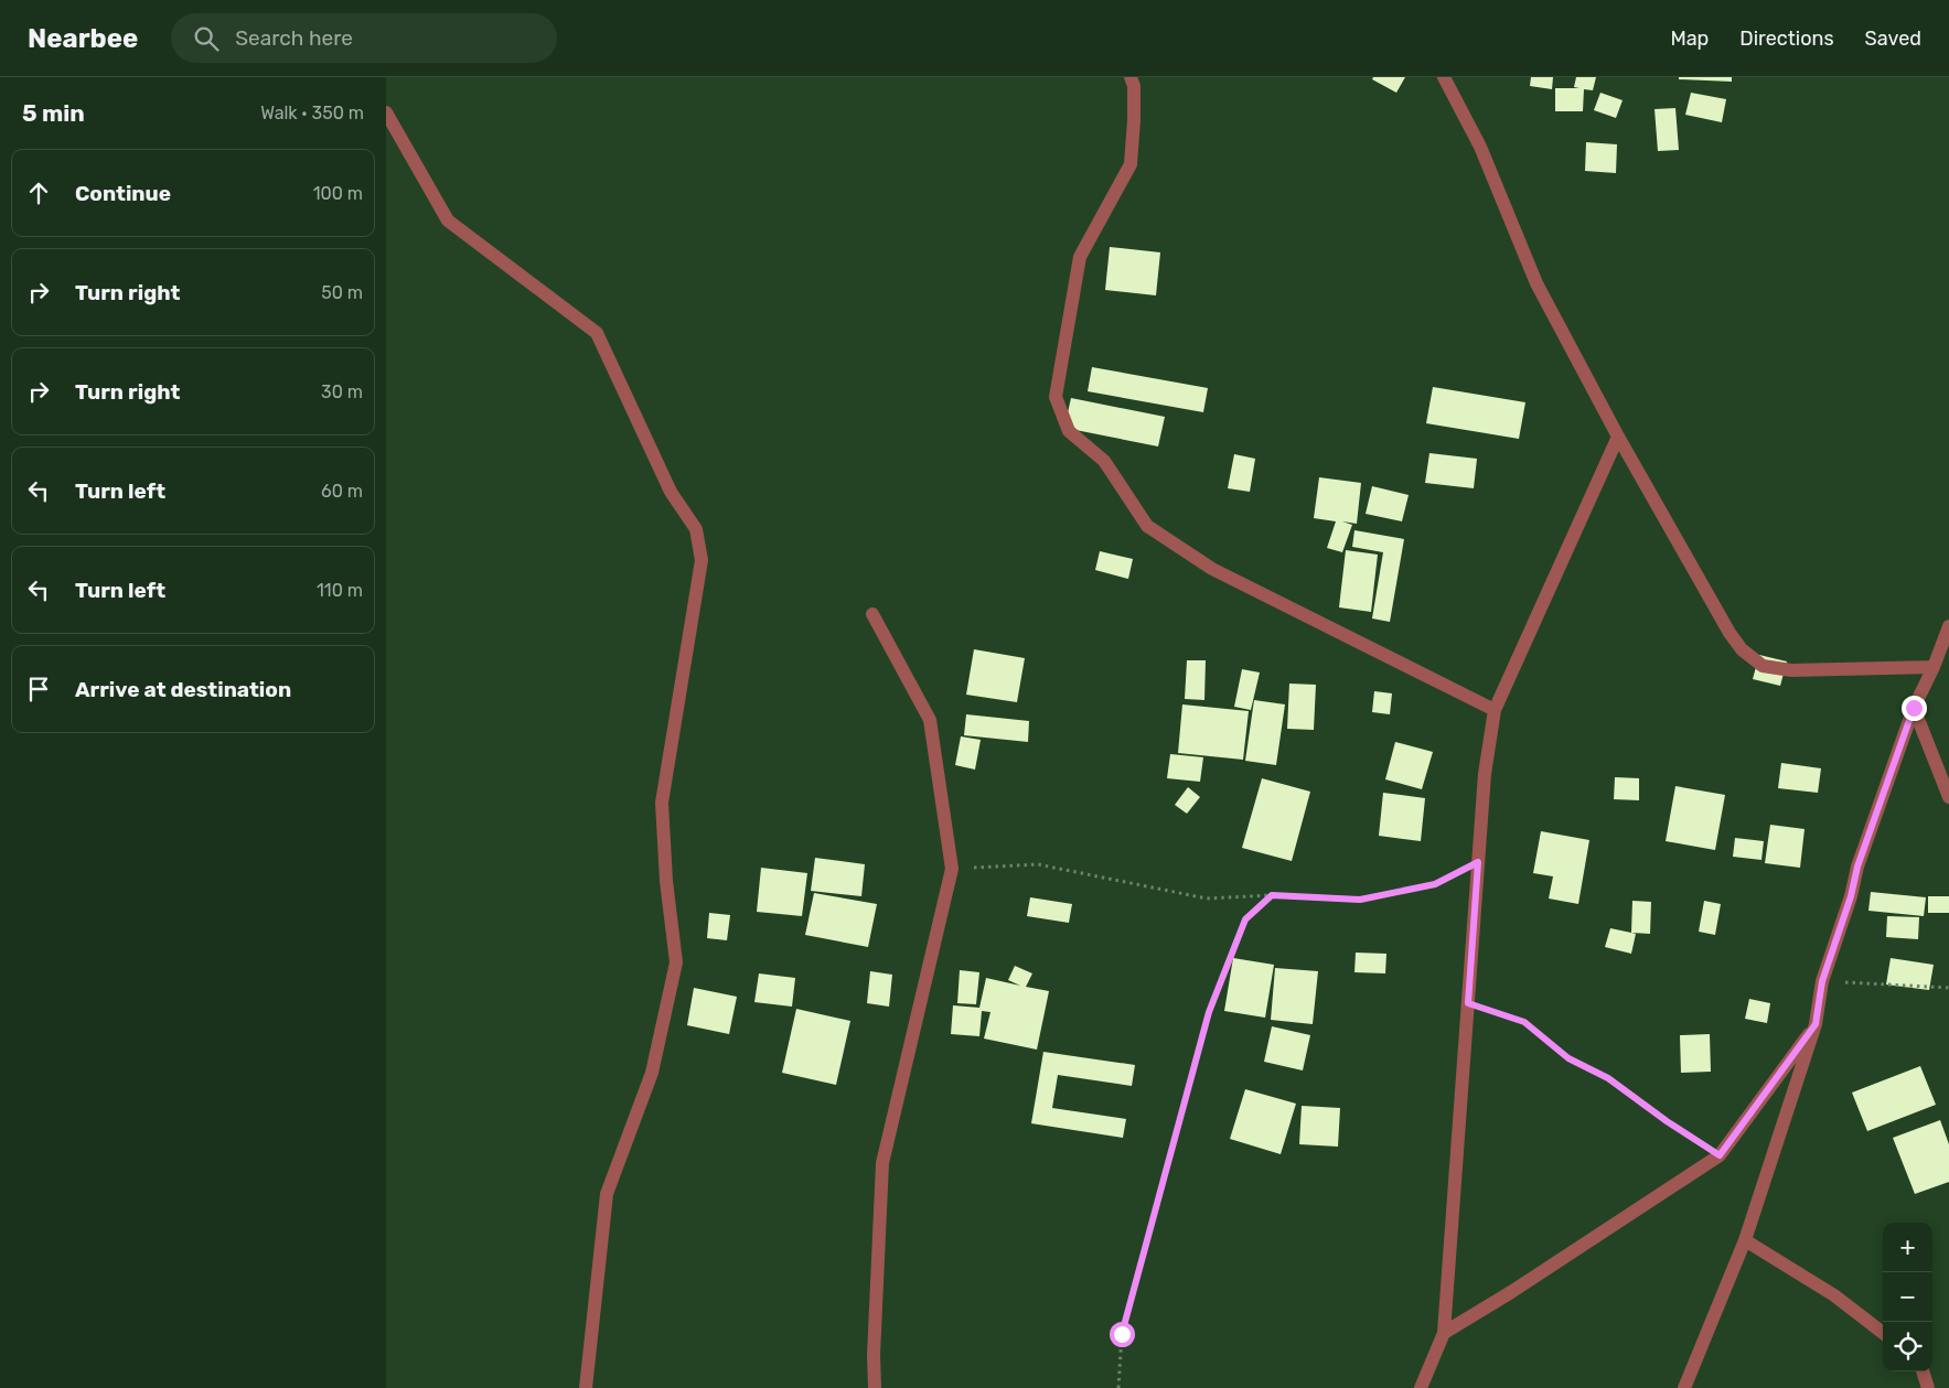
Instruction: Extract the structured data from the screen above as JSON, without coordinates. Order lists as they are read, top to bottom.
{
  "page": {
    "header": "Nearbee",
    "search": "Search here",
    "nav": ["Map", "Directions", "Saved"],
    "heading": ["5 min", "Walk · 350 m"],
    "list": [
      ["Continue", "100 m"],
      ["Turn right", "50 m"],
      ["Turn right", "30 m"],
      ["Turn left", "60 m"],
      ["Turn left", "110 m"],
      "Arrive at destination"
    ],
    "map_buttons": ["+", "−"]
  }
}
